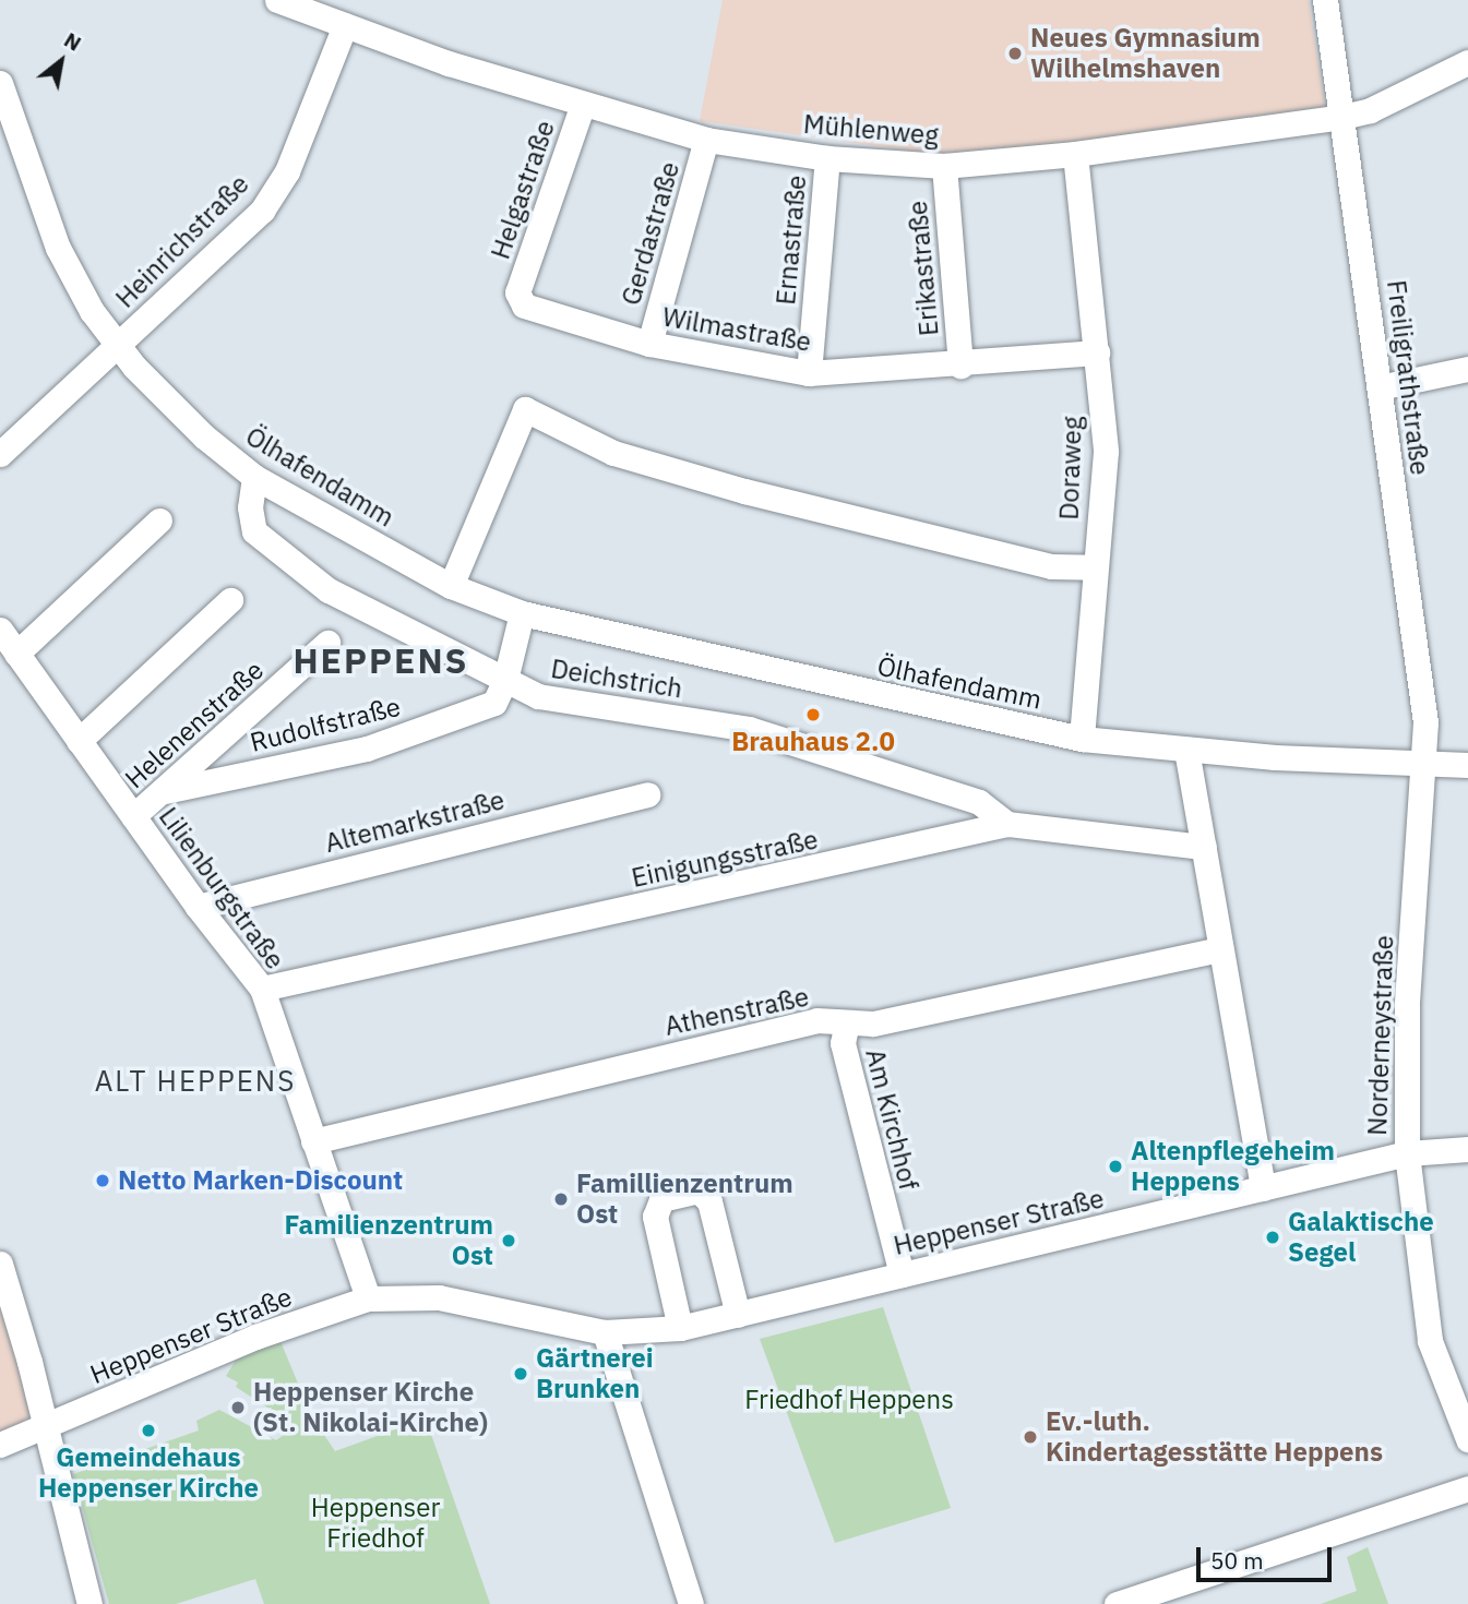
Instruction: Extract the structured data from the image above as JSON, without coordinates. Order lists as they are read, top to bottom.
{
  "streets": {
    "street": [
      "Mühlenweg",
      "Helgastraße",
      "Gerdastraße",
      "Ernastraße",
      "Heinrichstraße",
      "Erikastraße",
      "Wilmastraße",
      "Freiligrathstraße",
      "Doraweg",
      "Ölhafendamm",
      "Deichstrich",
      "Helenenstraße",
      "Rudolfstraße",
      "Altemarkstraße",
      "Einigungsstraße",
      "Lilienburgstraße",
      "Athenstraße",
      "Norderneystraße",
      "Am Kirchhof",
      "Heppenser Straße"
    ]
  },
  "crossings": [
    ["Mühlenweg", "Helgastraße"],
    ["Mühlenweg", "Gerdastraße"],
    ["Mühlenweg", "Ernastraße"],
    ["Mühlenweg", "Heinrichstraße"],
    ["Mühlenweg", "Erikastraße"],
    ["Mühlenweg", "Freiligrathstraße"],
    ["Mühlenweg", "Doraweg"],
    ["Helgastraße", "Wilmastraße"],
    ["Gerdastraße", "Wilmastraße"],
    ["Ernastraße", "Wilmastraße"],
    ["Heinrichstraße", "Ölhafendamm"],
    ["Erikastraße", "Wilmastraße"],
    ["Wilmastraße", "Doraweg"],
    ["Freiligrathstraße", "Ölhafendamm"],
    ["Freiligrathstraße", "Norderneystraße"],
    ["Doraweg", "Ölhafendamm"],
    ["Ölhafendamm", "Deichstrich"],
    ["Ölhafendamm", "Rudolfstraße"],
    ["Ölhafendamm", "Norderneystraße"],
    ["Deichstrich", "Rudolfstraße"],
    ["Deichstrich", "Einigungsstraße"],
    ["Helenenstraße", "Rudolfstraße"],
    ["Helenenstraße", "Lilienburgstraße"],
    ["Altemarkstraße", "Lilienburgstraße"],
    ["Einigungsstraße", "Lilienburgstraße"],
    ["Lilienburgstraße", "Athenstraße"],
    ["Lilienburgstraße", "Heppenser Straße"],
    ["Athenstraße", "Am Kirchhof"],
    ["Norderneystraße", "Heppenser Straße"],
    ["Am Kirchhof", "Heppenser Straße"]
  ],
  "districts": ["HEPPENS", "ALT HEPPENS"],
  "parks": ["Friedhof Heppens", "Heppenser Friedhof"],
  "places": [
    "Neues Gymnasium Wilhelmshaven",
    "Brauhaus 2.0",
    "Altenpflegeheim Heppens",
    "Netto Marken-Discount",
    "Famillienzentrum Ost",
    "Galaktische Segel",
    "Familienzentrum Ost",
    "Gärtnerei Brunken",
    "Heppenser Kirche (St. Nikolai-Kirche)",
    "Gemeindehaus Heppenser Kirche",
    "Ev.-luth. Kindertagesstätte Heppens"
  ],
  "scale_bar": "50 m",
  "north": "top right"
}
